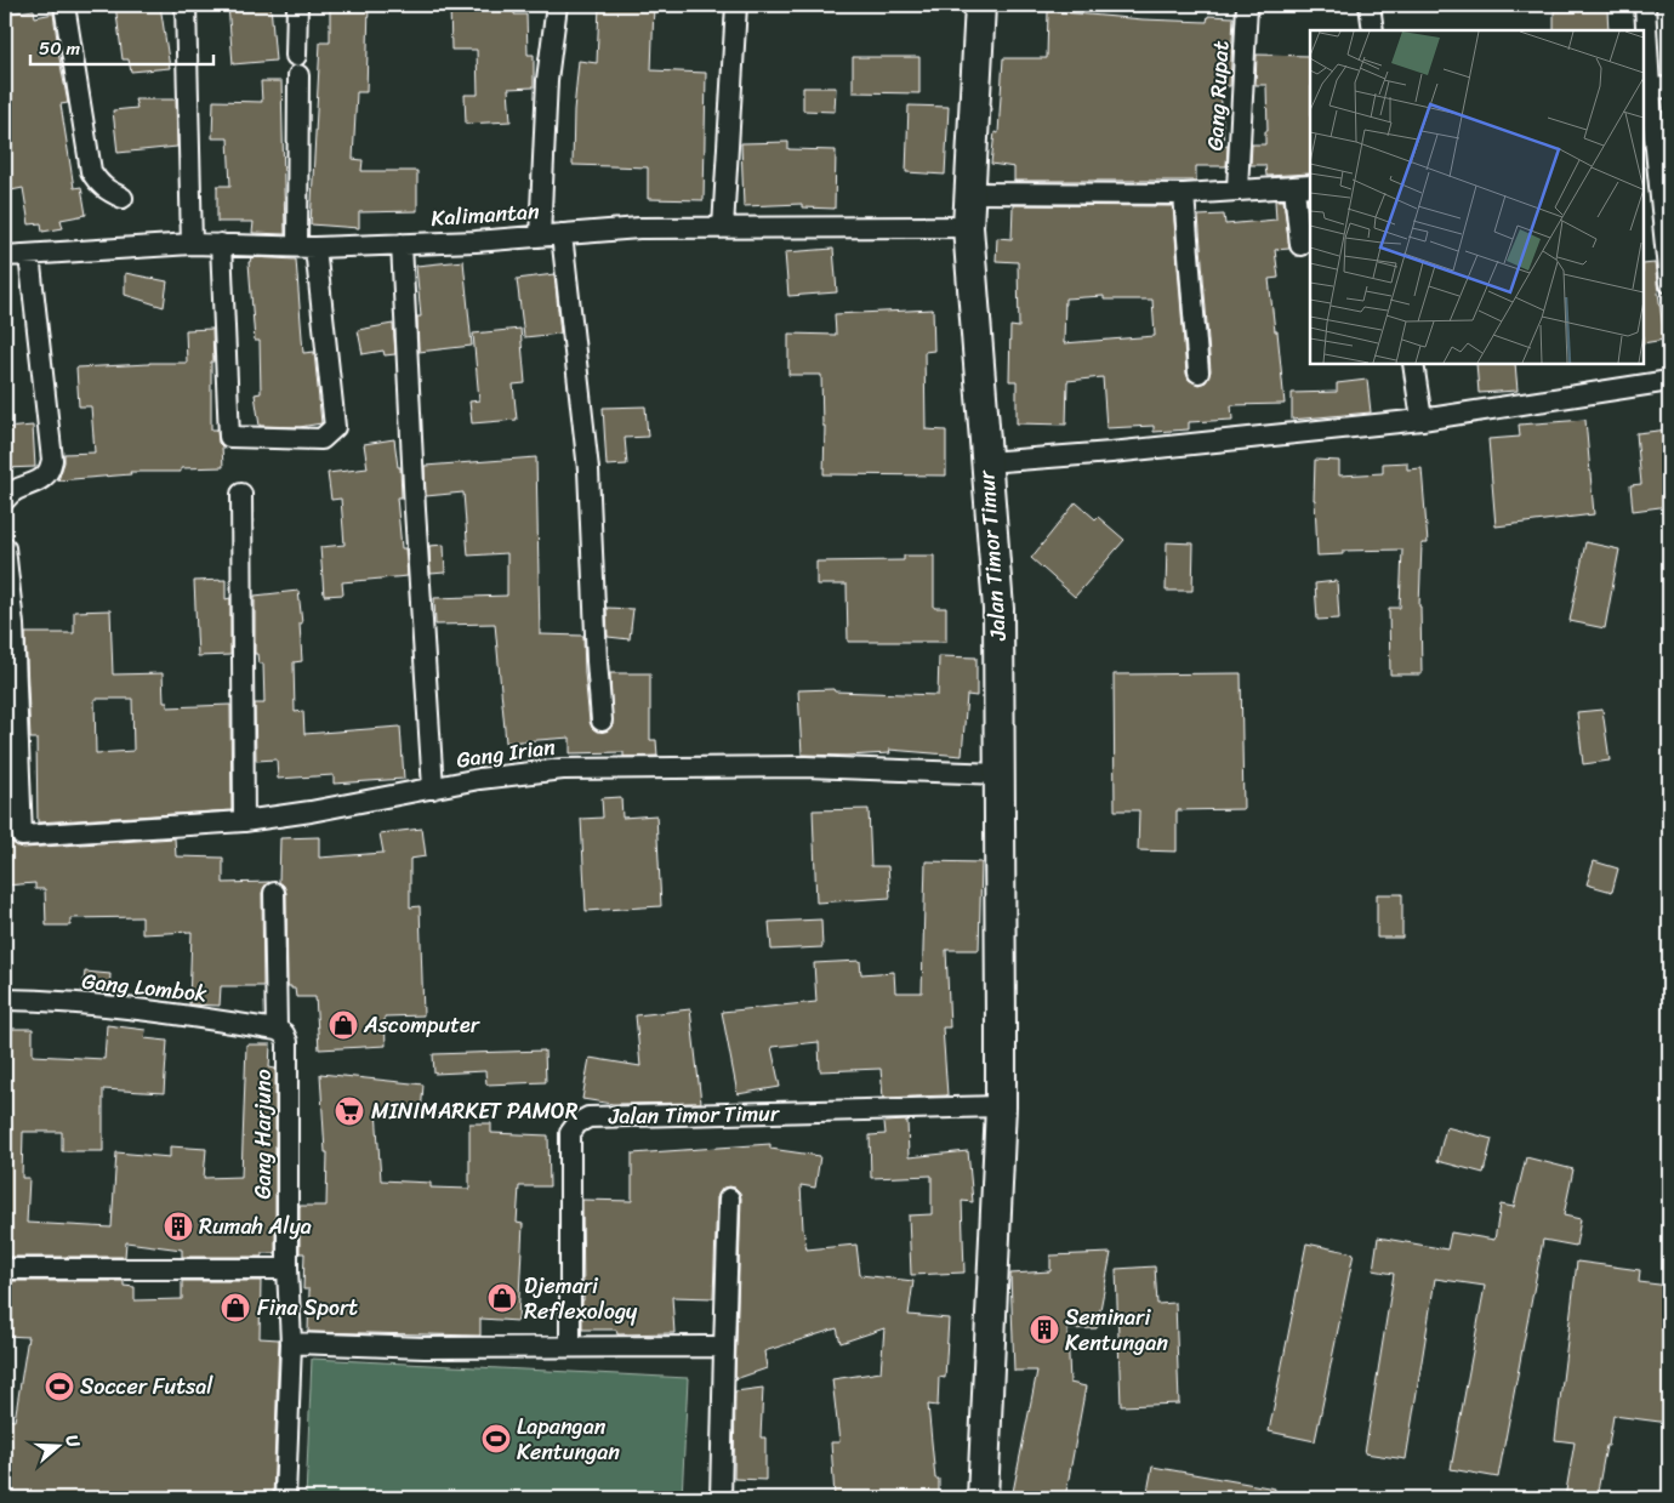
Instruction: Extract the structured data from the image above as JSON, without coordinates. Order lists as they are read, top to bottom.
{
  "streets": {
    "street": [
      "Gang Rupat",
      "Kalimantan",
      "Jalan Timor Timur",
      "Gang Irian",
      "Gang Lombok",
      "Gang Harjuno"
    ]
  },
  "crossings": [
    ["Kalimantan", "Jalan Timor Timur"],
    ["Jalan Timor Timur", "Gang Irian"],
    ["Gang Lombok", "Gang Harjuno"]
  ],
  "places": {
    "shop": ["Ascomputer", "Djemari Reflexology", "Fina Sport"],
    "supermarket": ["MINIMARKET PAMOR"],
    "building": ["Rumah Alya", "Seminari Kentungan"],
    "sports": ["Soccer Futsal", "Lapangan Kentungan"]
  },
  "scale_bar": "50 m",
  "north": "right"
}
